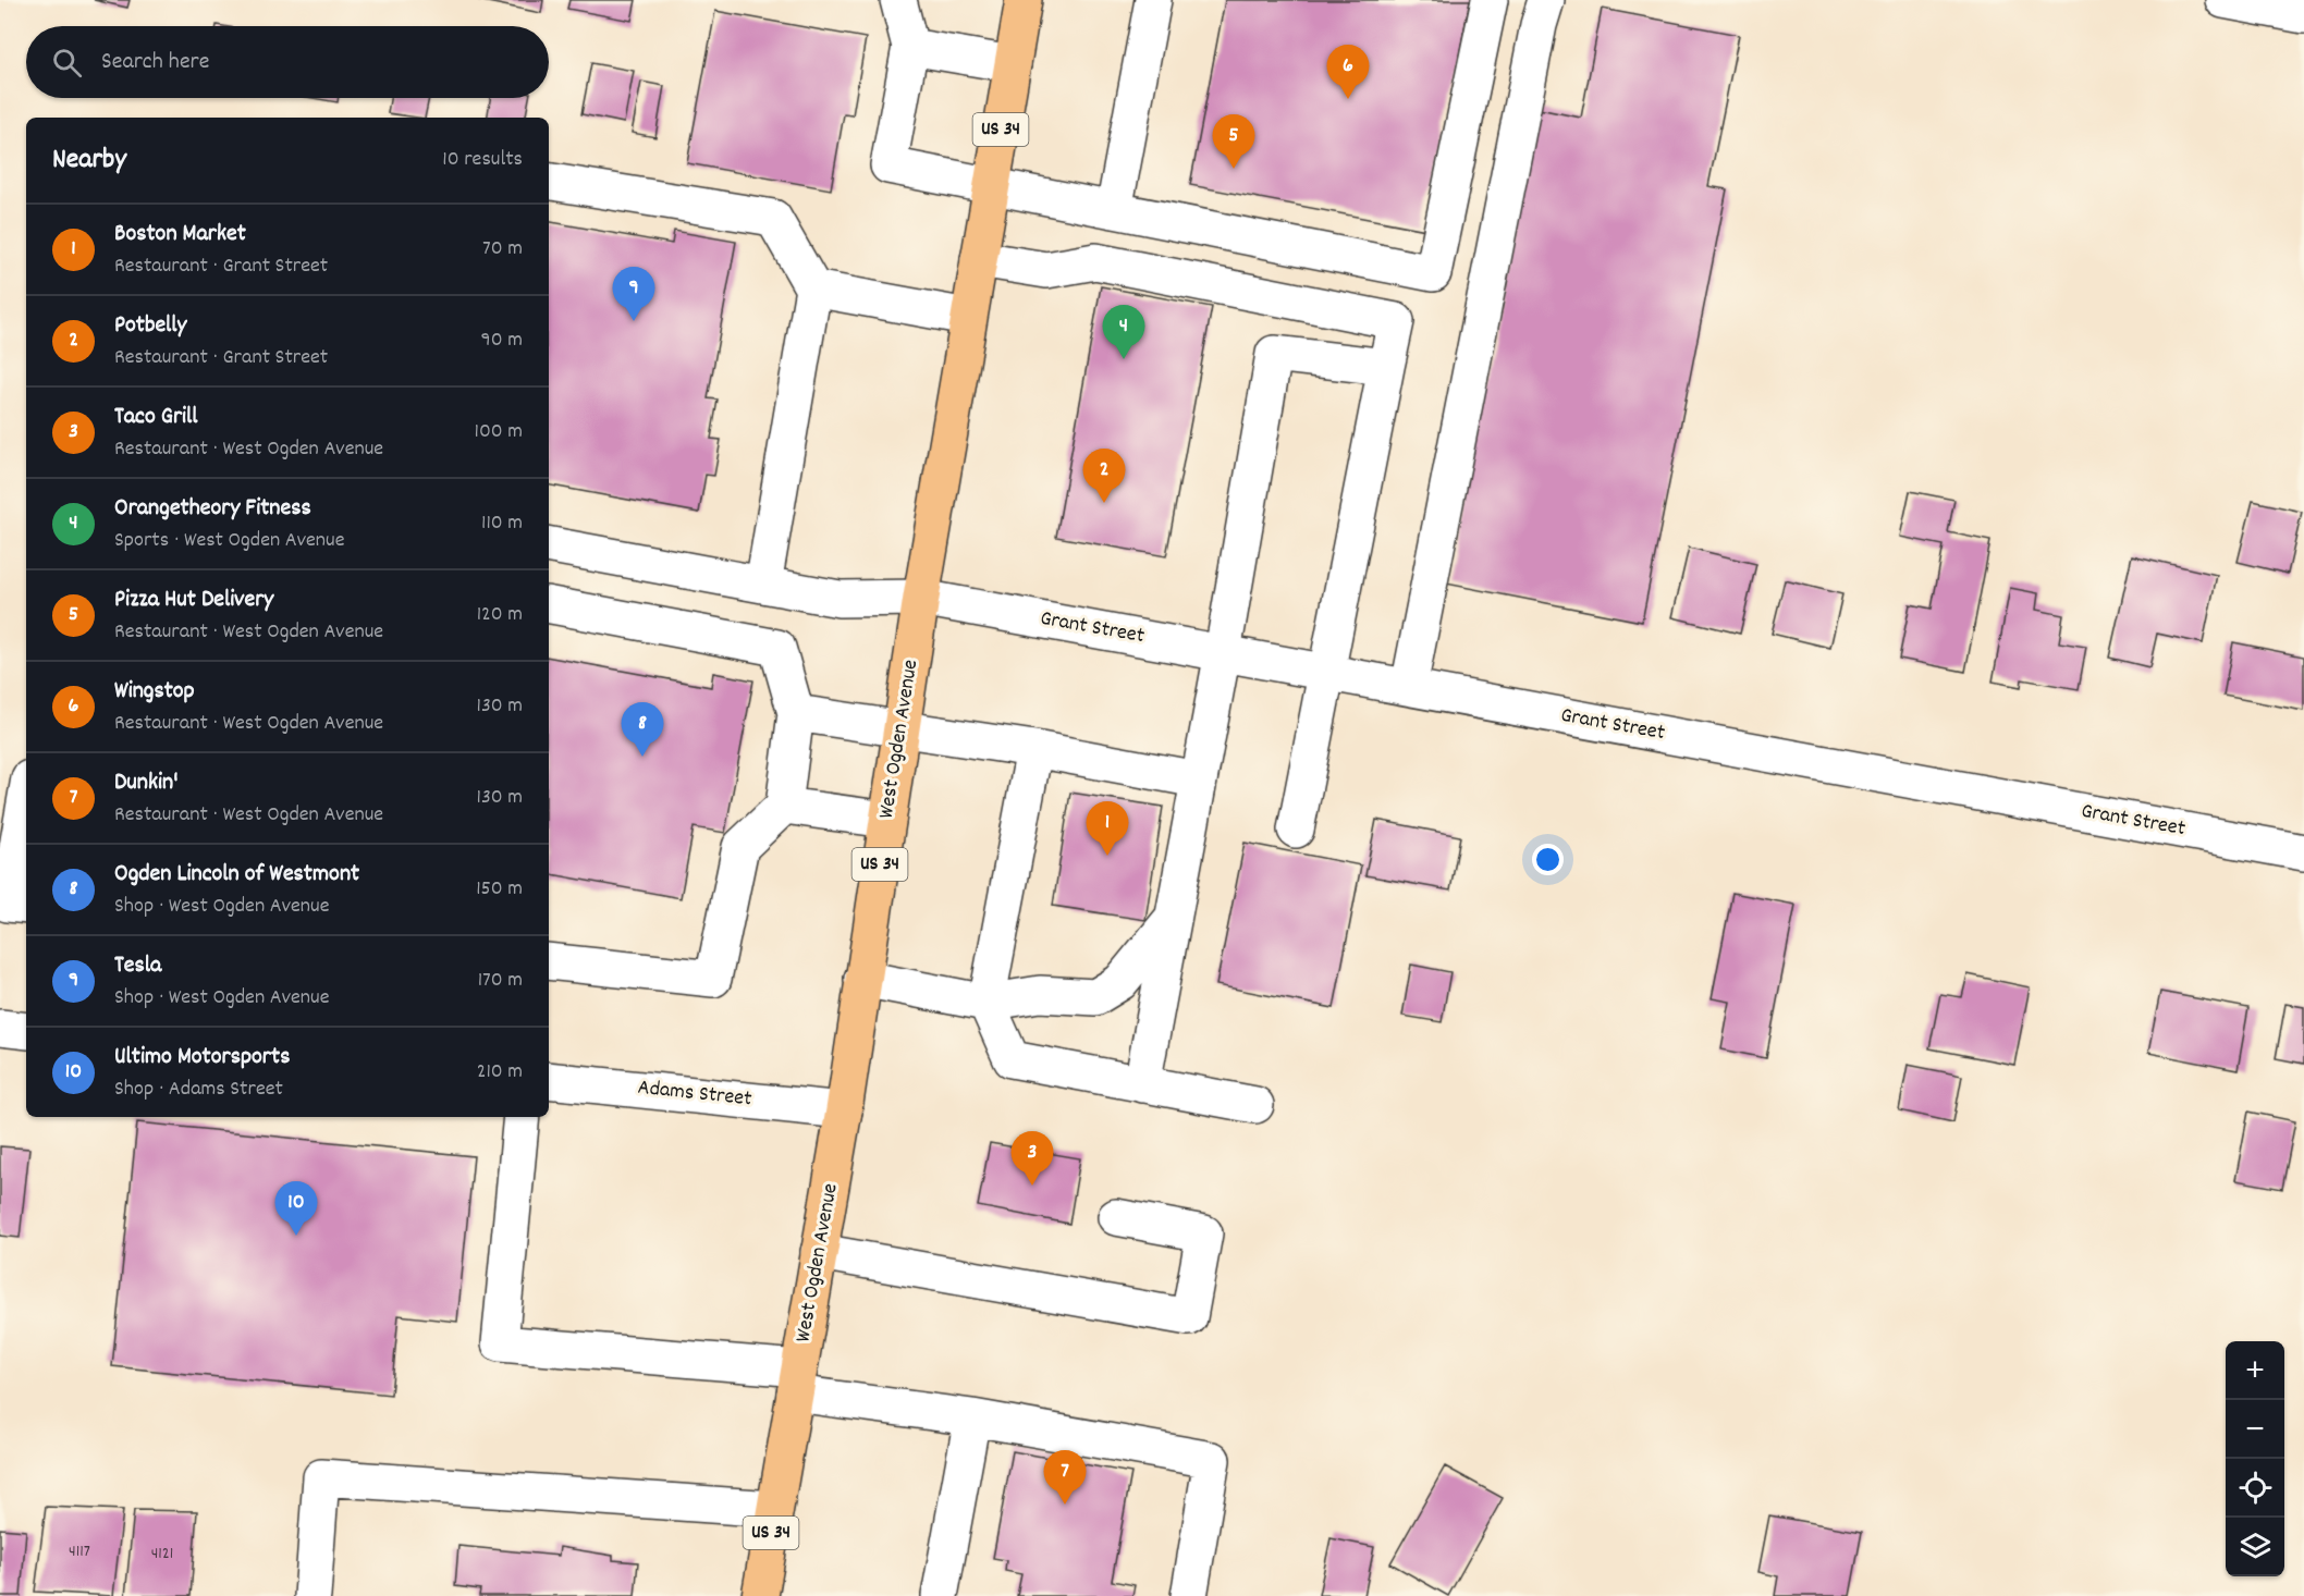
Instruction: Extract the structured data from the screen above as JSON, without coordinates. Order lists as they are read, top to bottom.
{
  "streets": {
    "main road": ["US 34", "West Ogden Avenue"],
    "street": ["Grant Street", "Adams Street"]
  },
  "crossings": [
    ["Grant Street", "West Ogden Avenue"],
    ["West Ogden Avenue", "Adams Street"]
  ],
  "house_numbers": ["4117", "4121"],
  "page": {
    "search": "Search here",
    "pins": [
      "6",
      "5",
      "9",
      "4",
      "2",
      "8",
      "1",
      "3",
      "10",
      "7"
    ],
    "heading": ["Nearby", "10 results"],
    "list": [
      {
        "mark": "1",
        "name": "Boston Market",
        "note": "Restaurant · Grant Street",
        "value": "70 m"
      },
      {
        "mark": "2",
        "name": "Potbelly",
        "note": "Restaurant · Grant Street",
        "value": "90 m"
      },
      {
        "mark": "3",
        "name": "Taco Grill",
        "note": "Restaurant · West Ogden Avenue",
        "value": "100 m"
      },
      {
        "mark": "4",
        "name": "Orangetheory Fitness",
        "note": "Sports · West Ogden Avenue",
        "value": "110 m"
      },
      {
        "mark": "5",
        "name": "Pizza Hut Delivery",
        "note": "Restaurant · West Ogden Avenue",
        "value": "120 m"
      },
      {
        "mark": "6",
        "name": "Wingstop",
        "note": "Restaurant · West Ogden Avenue",
        "value": "130 m"
      },
      {
        "mark": "7",
        "name": "Dunkin'",
        "note": "Restaurant · West Ogden Avenue",
        "value": "130 m"
      },
      {
        "mark": "8",
        "name": "Ogden Lincoln of Westmont",
        "note": "Shop · West Ogden Avenue",
        "value": "150 m"
      },
      {
        "mark": "9",
        "name": "Tesla",
        "note": "Shop · West Ogden Avenue",
        "value": "170 m"
      },
      {
        "mark": "10",
        "name": "Ultimo Motorsports",
        "note": "Shop · Adams Street",
        "value": "210 m"
      }
    ],
    "map_buttons": ["+", "−"]
  }
}
